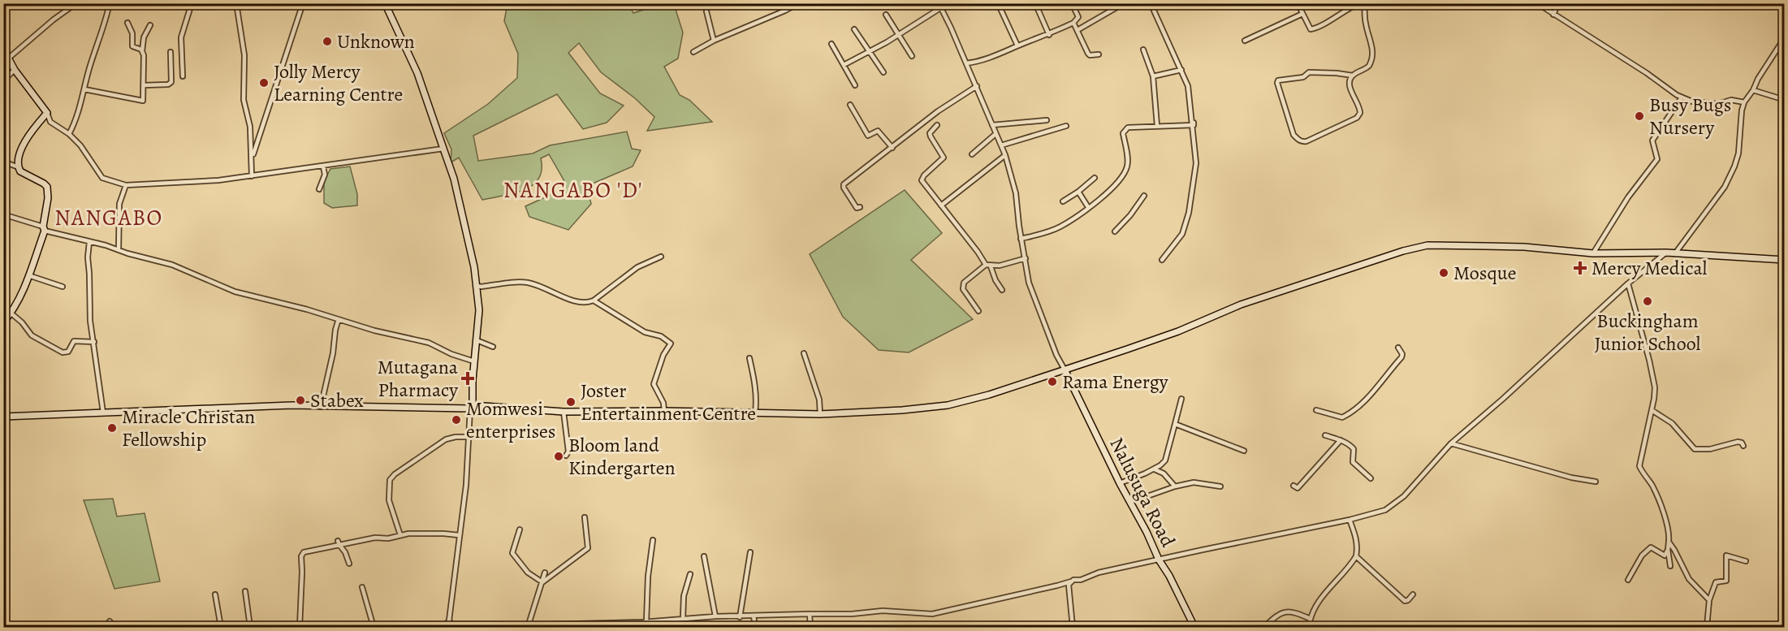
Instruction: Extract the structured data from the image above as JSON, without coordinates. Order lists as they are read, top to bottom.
{
  "streets": {
    "street": ["Nalusuga Road"]
  },
  "districts": ["NANGABO 'D'", "NANGABO"],
  "places": {
    "other": [
      "Unknown",
      "Jolly Mercy Learning Centre",
      "Busy Bugs Nursery",
      "Mosque",
      "Buckingham Junior School",
      "Rama Energy",
      "Stabex",
      "Joster Entertainment Centre",
      "Momwesi enterprises",
      "Miracle Christan Fellowship",
      "Bloom land Kindergarten"
    ],
    "health": ["Mercy Medical", "Mutagana Pharmacy"]
  }
}
